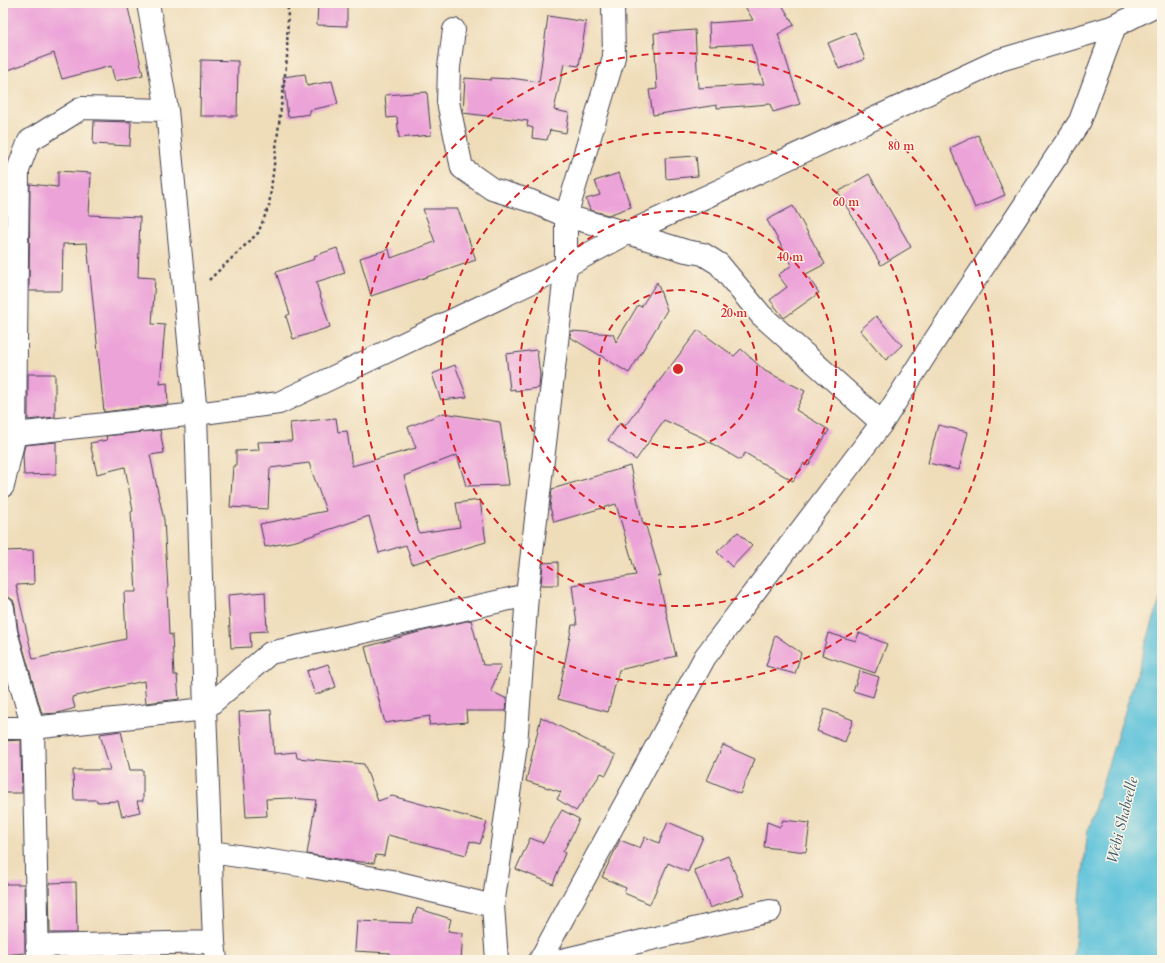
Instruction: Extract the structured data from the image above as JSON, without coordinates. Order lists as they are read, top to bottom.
{
  "water": ["Webi Shabeelle"],
  "rings": [
    "80 m",
    "60 m",
    "40 m",
    "20 m"
  ]
}
